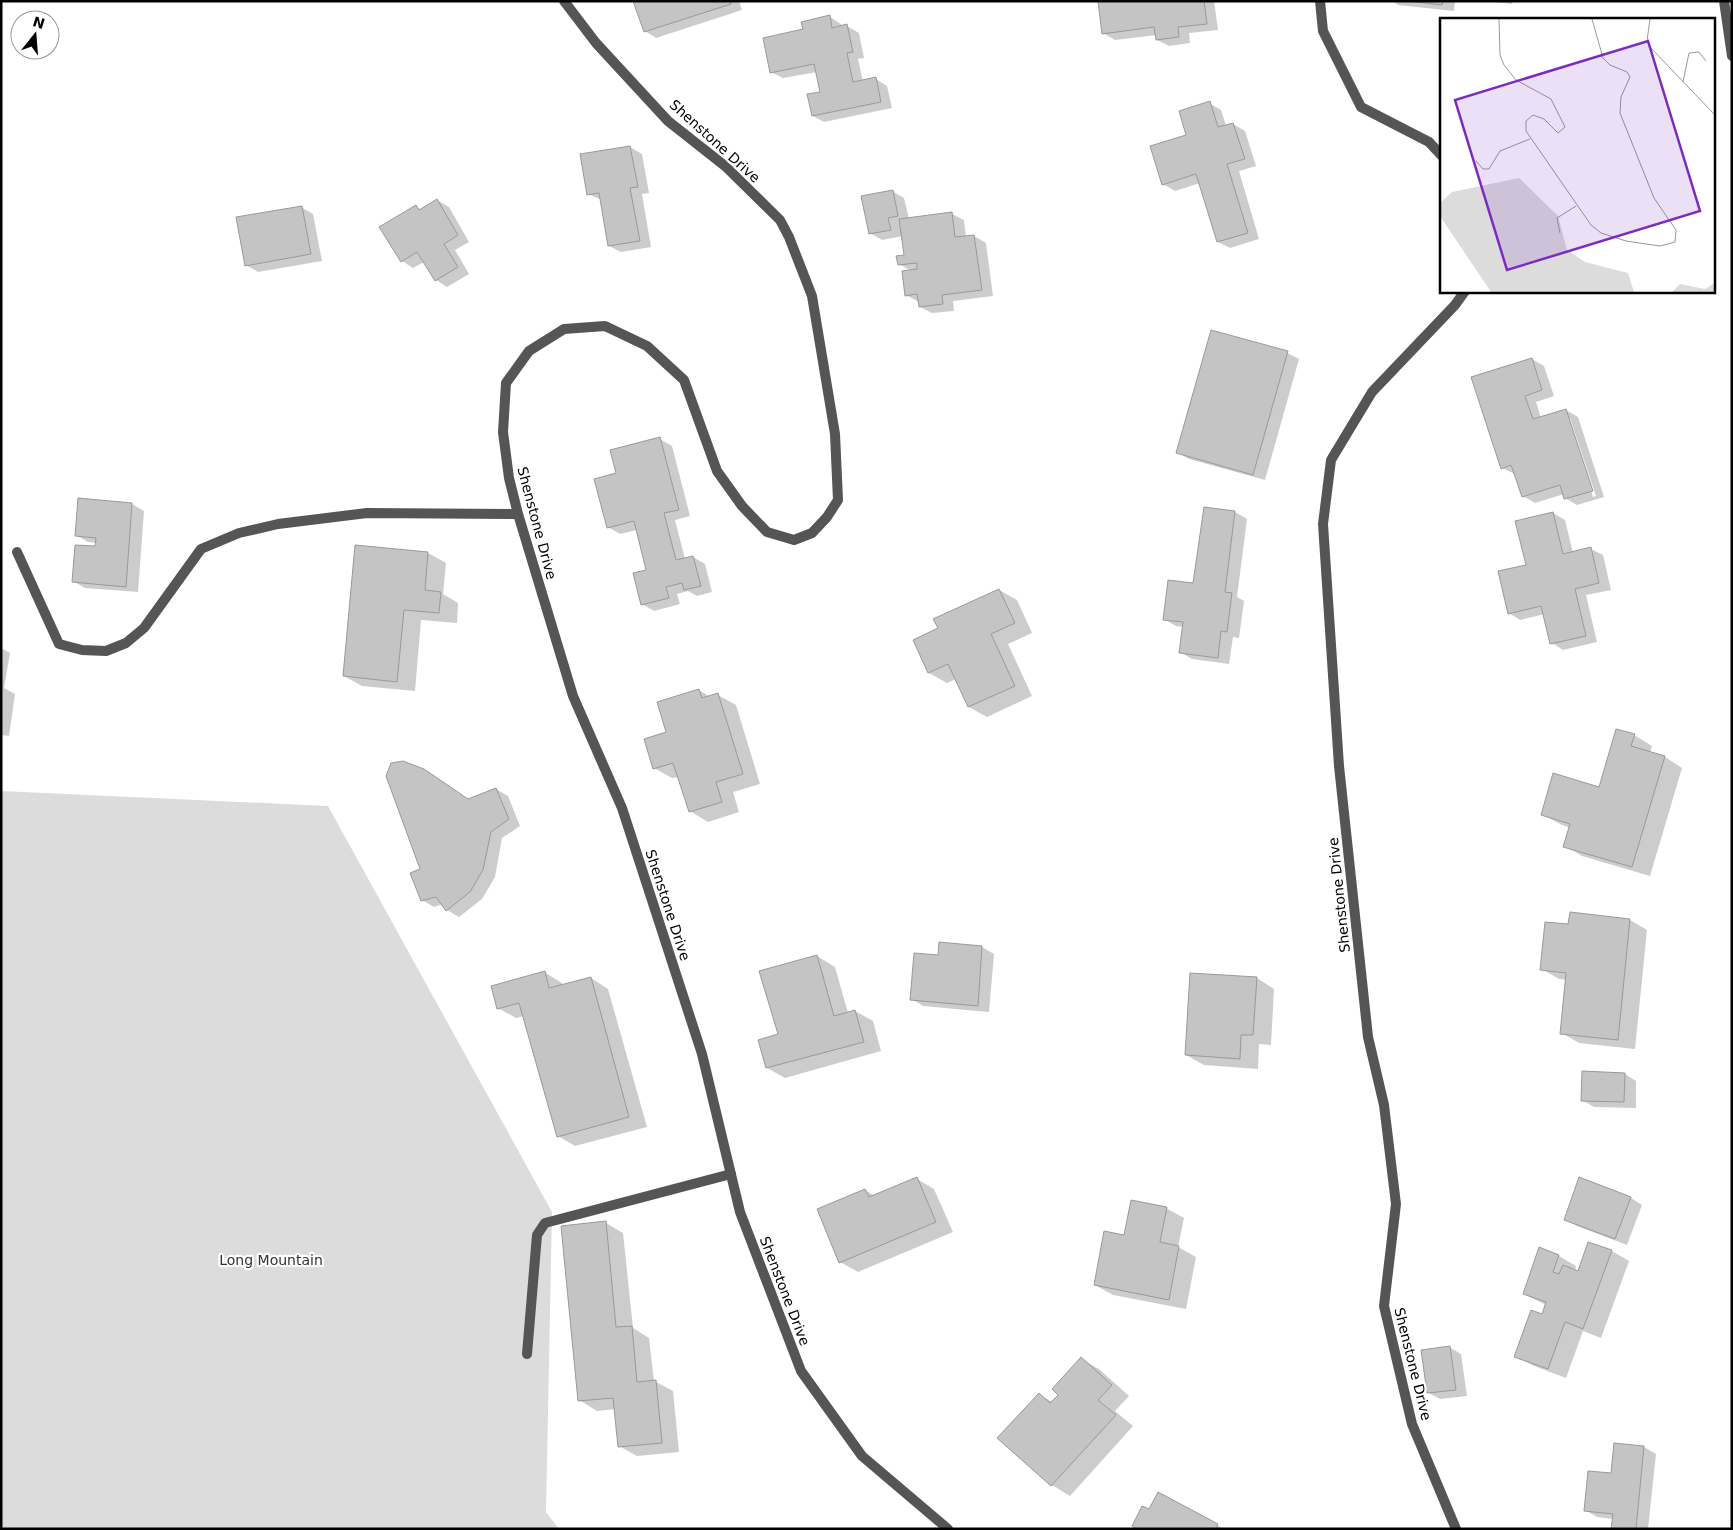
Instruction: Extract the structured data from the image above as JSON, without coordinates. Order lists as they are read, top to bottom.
{
  "streets": {
    "street": ["Shenstone Drive"]
  },
  "parks": ["Long Mountain"],
  "north": "top"
}
